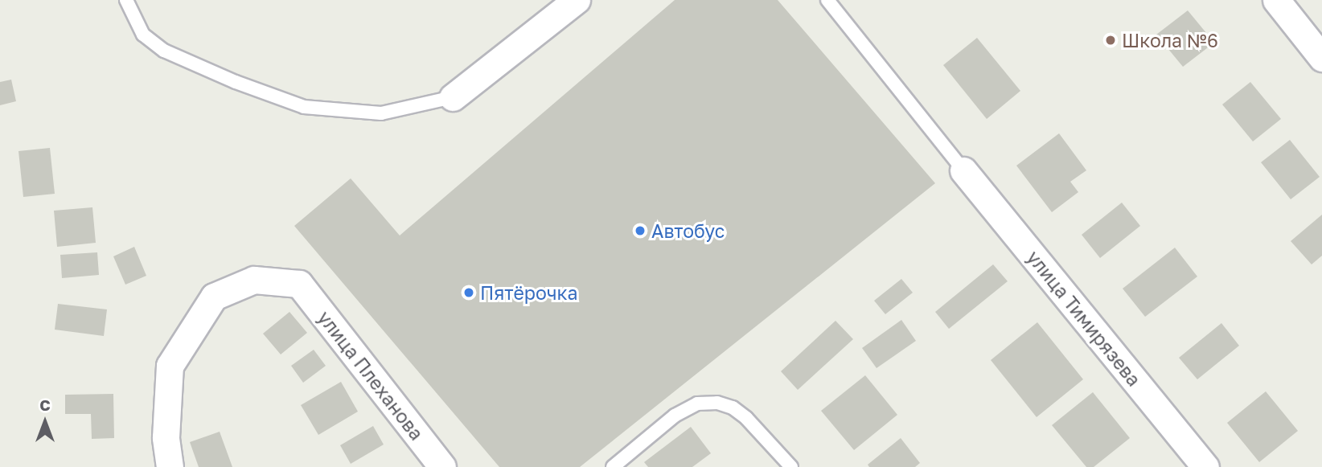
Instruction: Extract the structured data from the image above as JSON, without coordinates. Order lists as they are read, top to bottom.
{
  "streets": {
    "street": ["улица Тимирязева", "улица Плеханова"]
  },
  "places": ["Школа №6", "Автобус", "Пятёрочка"],
  "north": "top"
}
